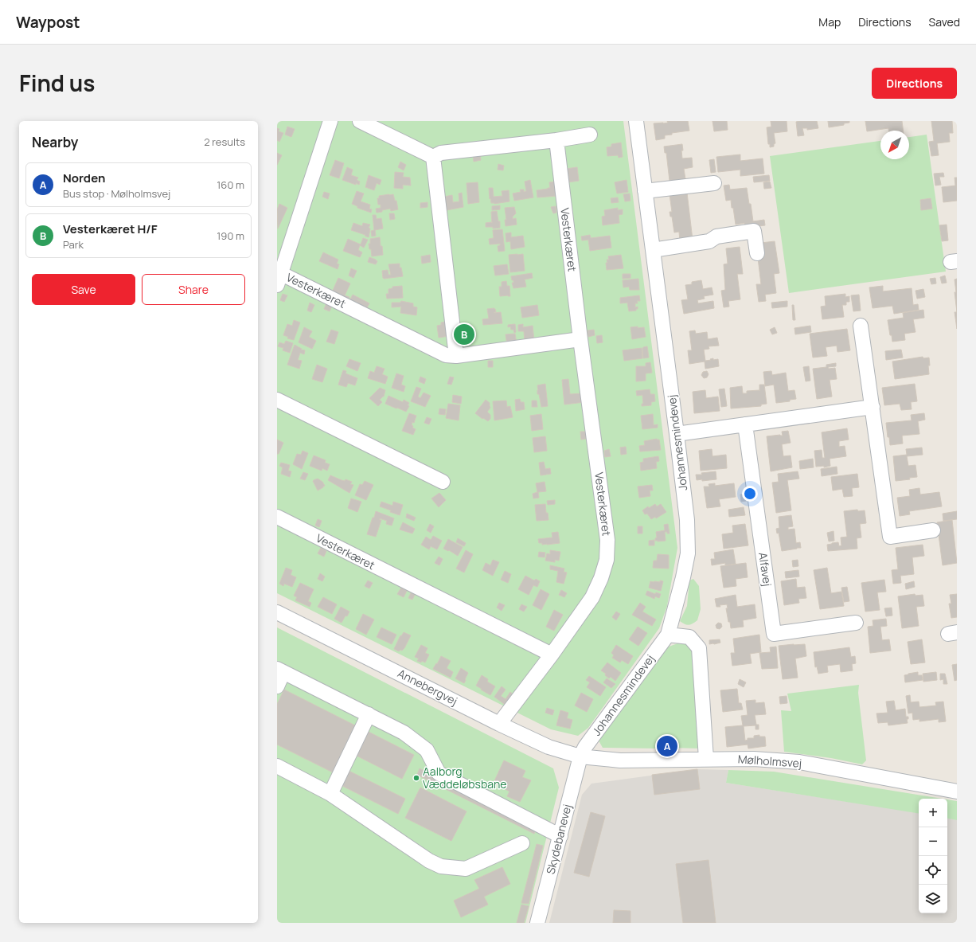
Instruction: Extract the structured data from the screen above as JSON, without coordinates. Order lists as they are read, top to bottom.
{
  "streets": {
    "street": [
      "Vesterkæret",
      "Johannesmindevej",
      "Alfavej",
      "Annebergvej",
      "Mølholmsvej",
      "Skydebanevej"
    ]
  },
  "crossings": [
    ["Vesterkæret", "Annebergvej"],
    ["Johannesmindevej", "Annebergvej"],
    ["Johannesmindevej", "Mølholmsvej"],
    ["Johannesmindevej", "Skydebanevej"],
    ["Annebergvej", "Mølholmsvej"],
    ["Annebergvej", "Skydebanevej"],
    ["Mølholmsvej", "Skydebanevej"]
  ],
  "places": ["Aalborg Væddeløbsbane"],
  "north": "bottom left",
  "page": {
    "header": "Waypost",
    "nav": ["Map", "Directions", "Saved"],
    "title": "Find us",
    "buttons": [
      "Directions",
      ["Save", "Share"]
    ],
    "heading": ["Nearby", "2 results"],
    "list": [
      {
        "mark": "A",
        "name": "Norden",
        "note": "Bus stop · Mølholmsvej",
        "value": "160 m"
      },
      {
        "mark": "B",
        "name": "Vesterkæret H/F",
        "note": "Park",
        "value": "190 m"
      }
    ],
    "pins": ["B", "A"],
    "map_buttons": ["+", "−"]
  }
}
